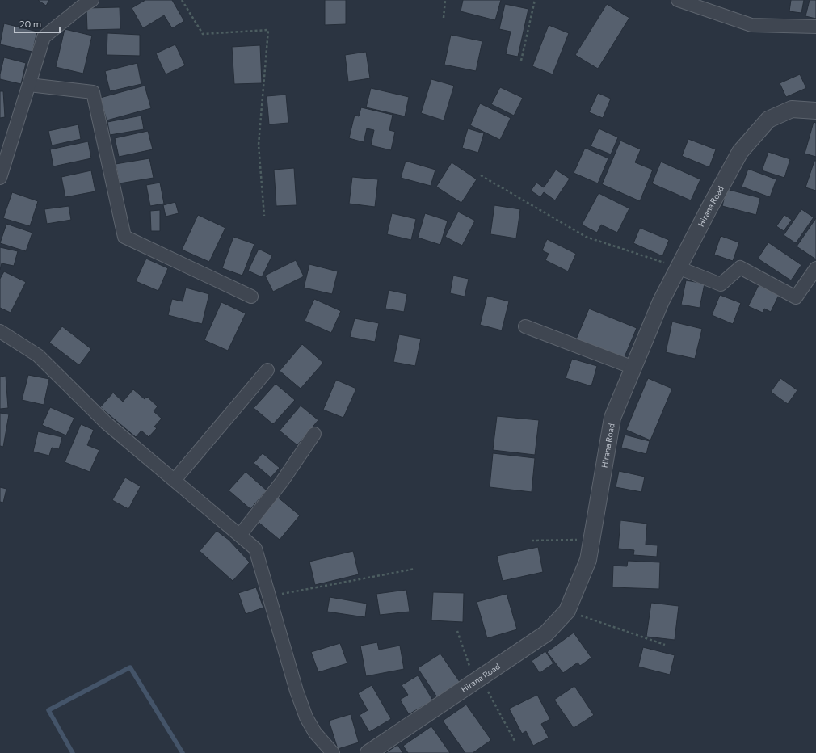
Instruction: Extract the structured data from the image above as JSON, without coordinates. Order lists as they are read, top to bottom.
{
  "streets": {
    "street": ["Hirana Road"]
  },
  "scale_bar": "20 m"
}
